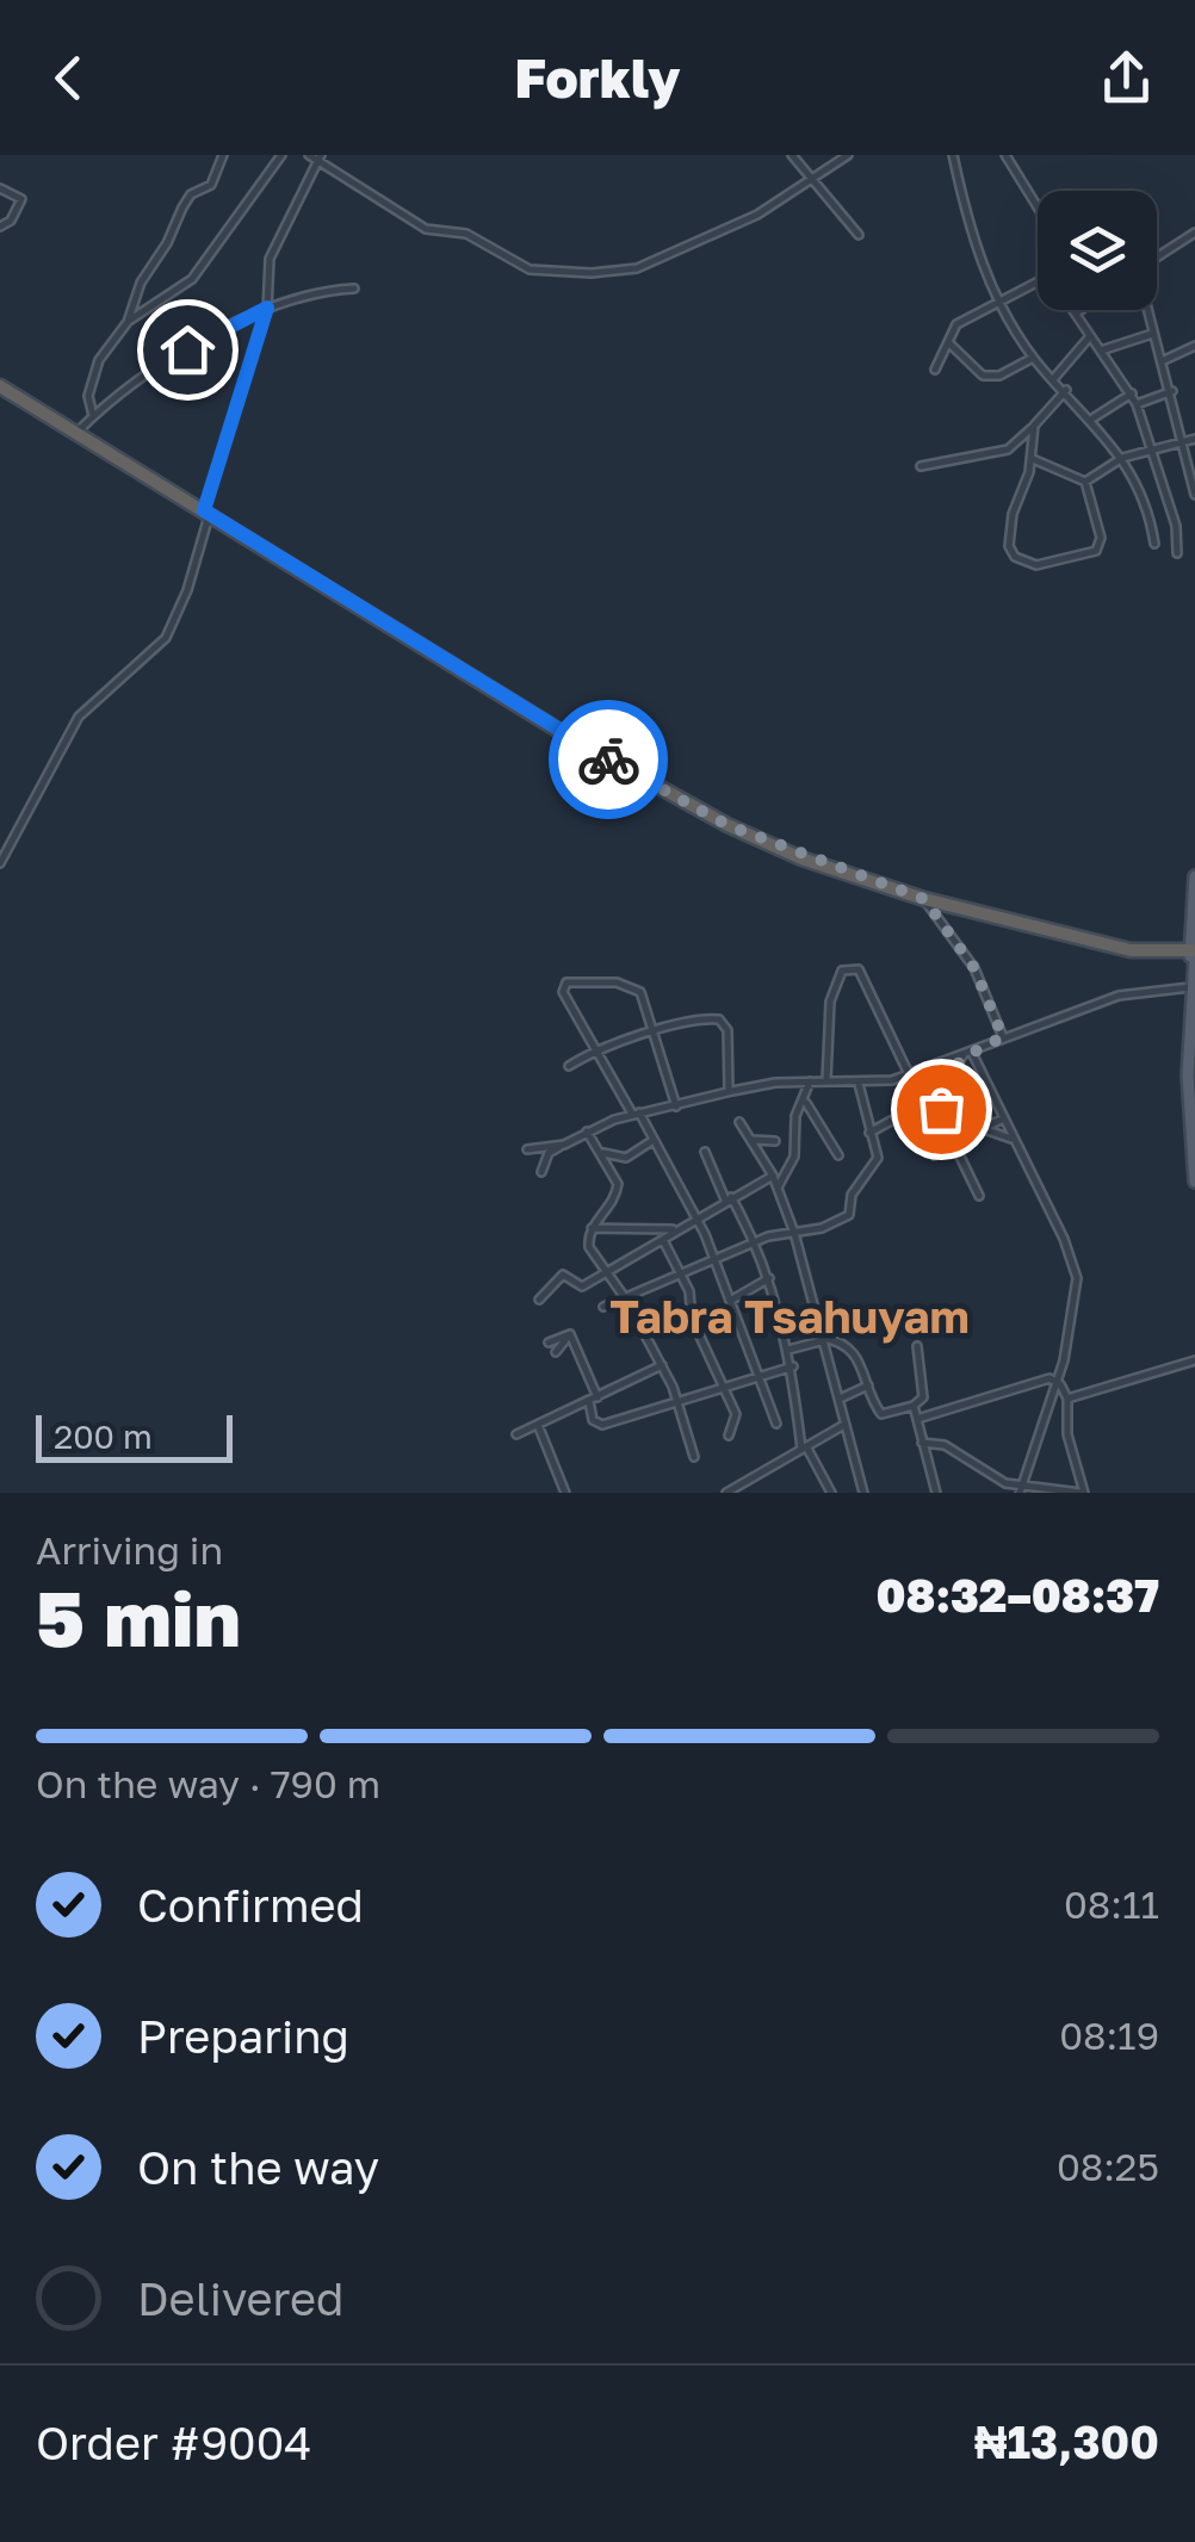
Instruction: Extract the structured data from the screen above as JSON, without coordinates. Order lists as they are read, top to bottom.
{
  "districts": ["Tabra Tsahuyam"],
  "scale_bar": "200 m",
  "page": {
    "header": "Forkly",
    "scale": "200 m",
    "heading": ["5 min", "Arriving in", "08:32–08:37"],
    "panel": ["Order #9004", "₦13,300"],
    "bar": "On the way · 790 m",
    "list": [
      ["Confirmed", "08:11"],
      ["Preparing", "08:19"],
      ["On the way", "08:25"],
      "Delivered"
    ]
  }
}
